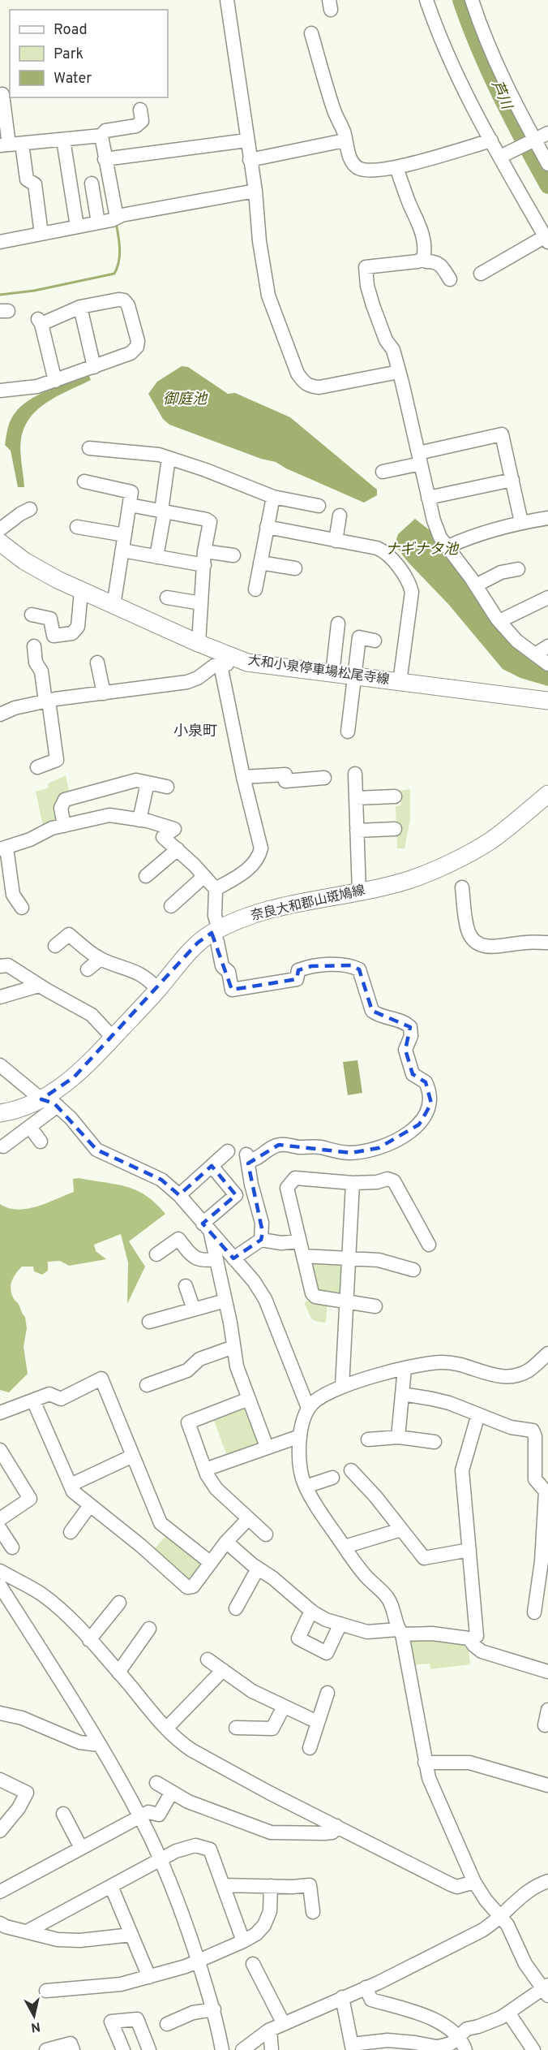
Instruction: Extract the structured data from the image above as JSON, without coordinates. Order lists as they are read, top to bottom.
{
  "streets": {
    "main road": ["大和小泉停車場松尾寺線", "奈良大和郡山斑鳩線"]
  },
  "districts": ["小泉町"],
  "water": ["芦川", "御庭池", "ナギナタ池"],
  "legend": ["Road", "Park", "Water"],
  "north": "bottom"
}
